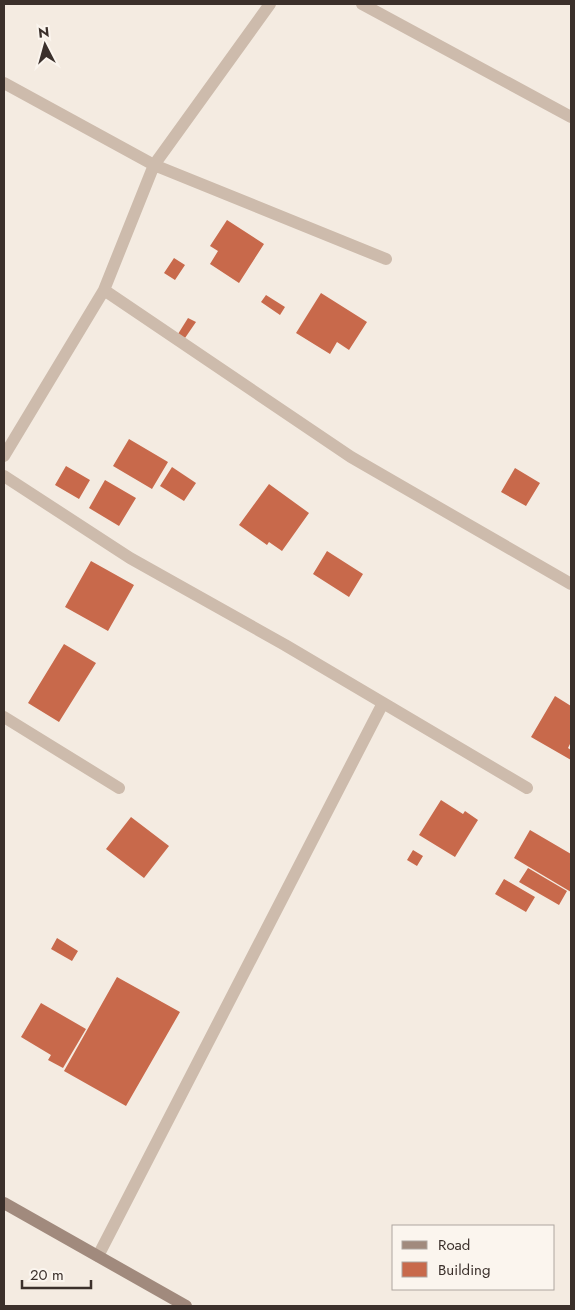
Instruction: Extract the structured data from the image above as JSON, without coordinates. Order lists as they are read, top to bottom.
{
  "legend": ["Road", "Building"],
  "scale_bar": "20 m",
  "north": "top"
}
